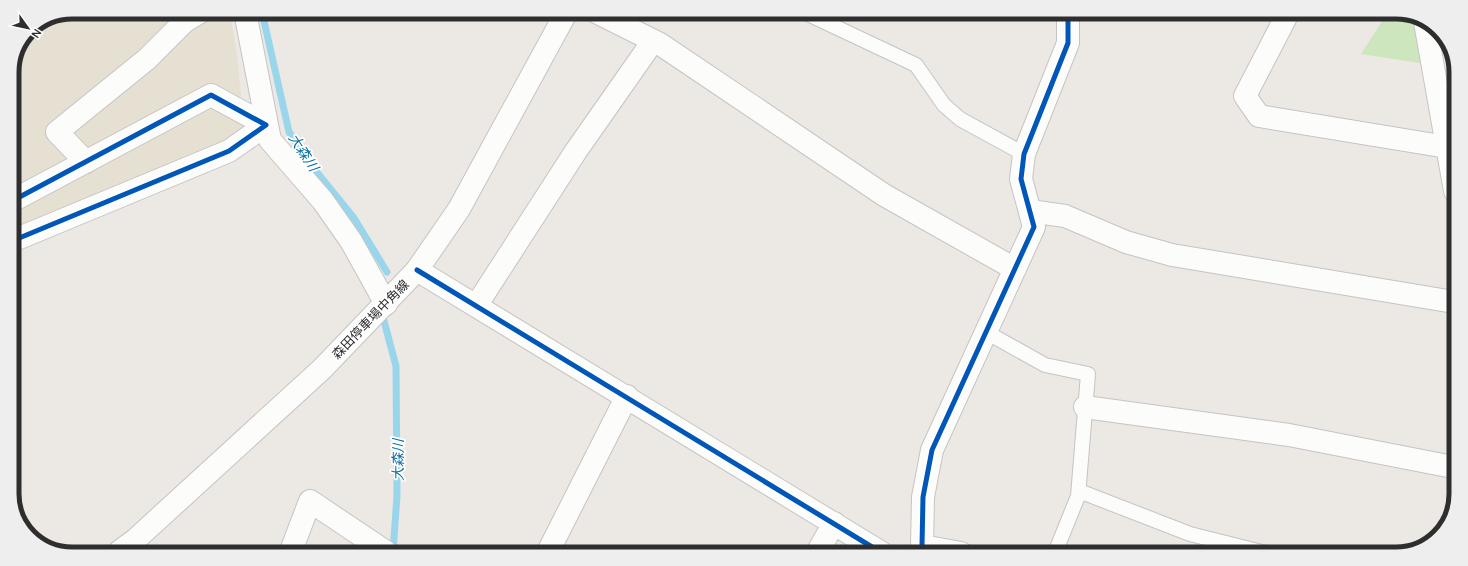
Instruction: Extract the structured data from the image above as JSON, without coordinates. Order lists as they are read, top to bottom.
{
  "streets": {
    "street": ["森田停車場中角線"]
  },
  "water": ["大森川"],
  "north": "bottom right"
}
